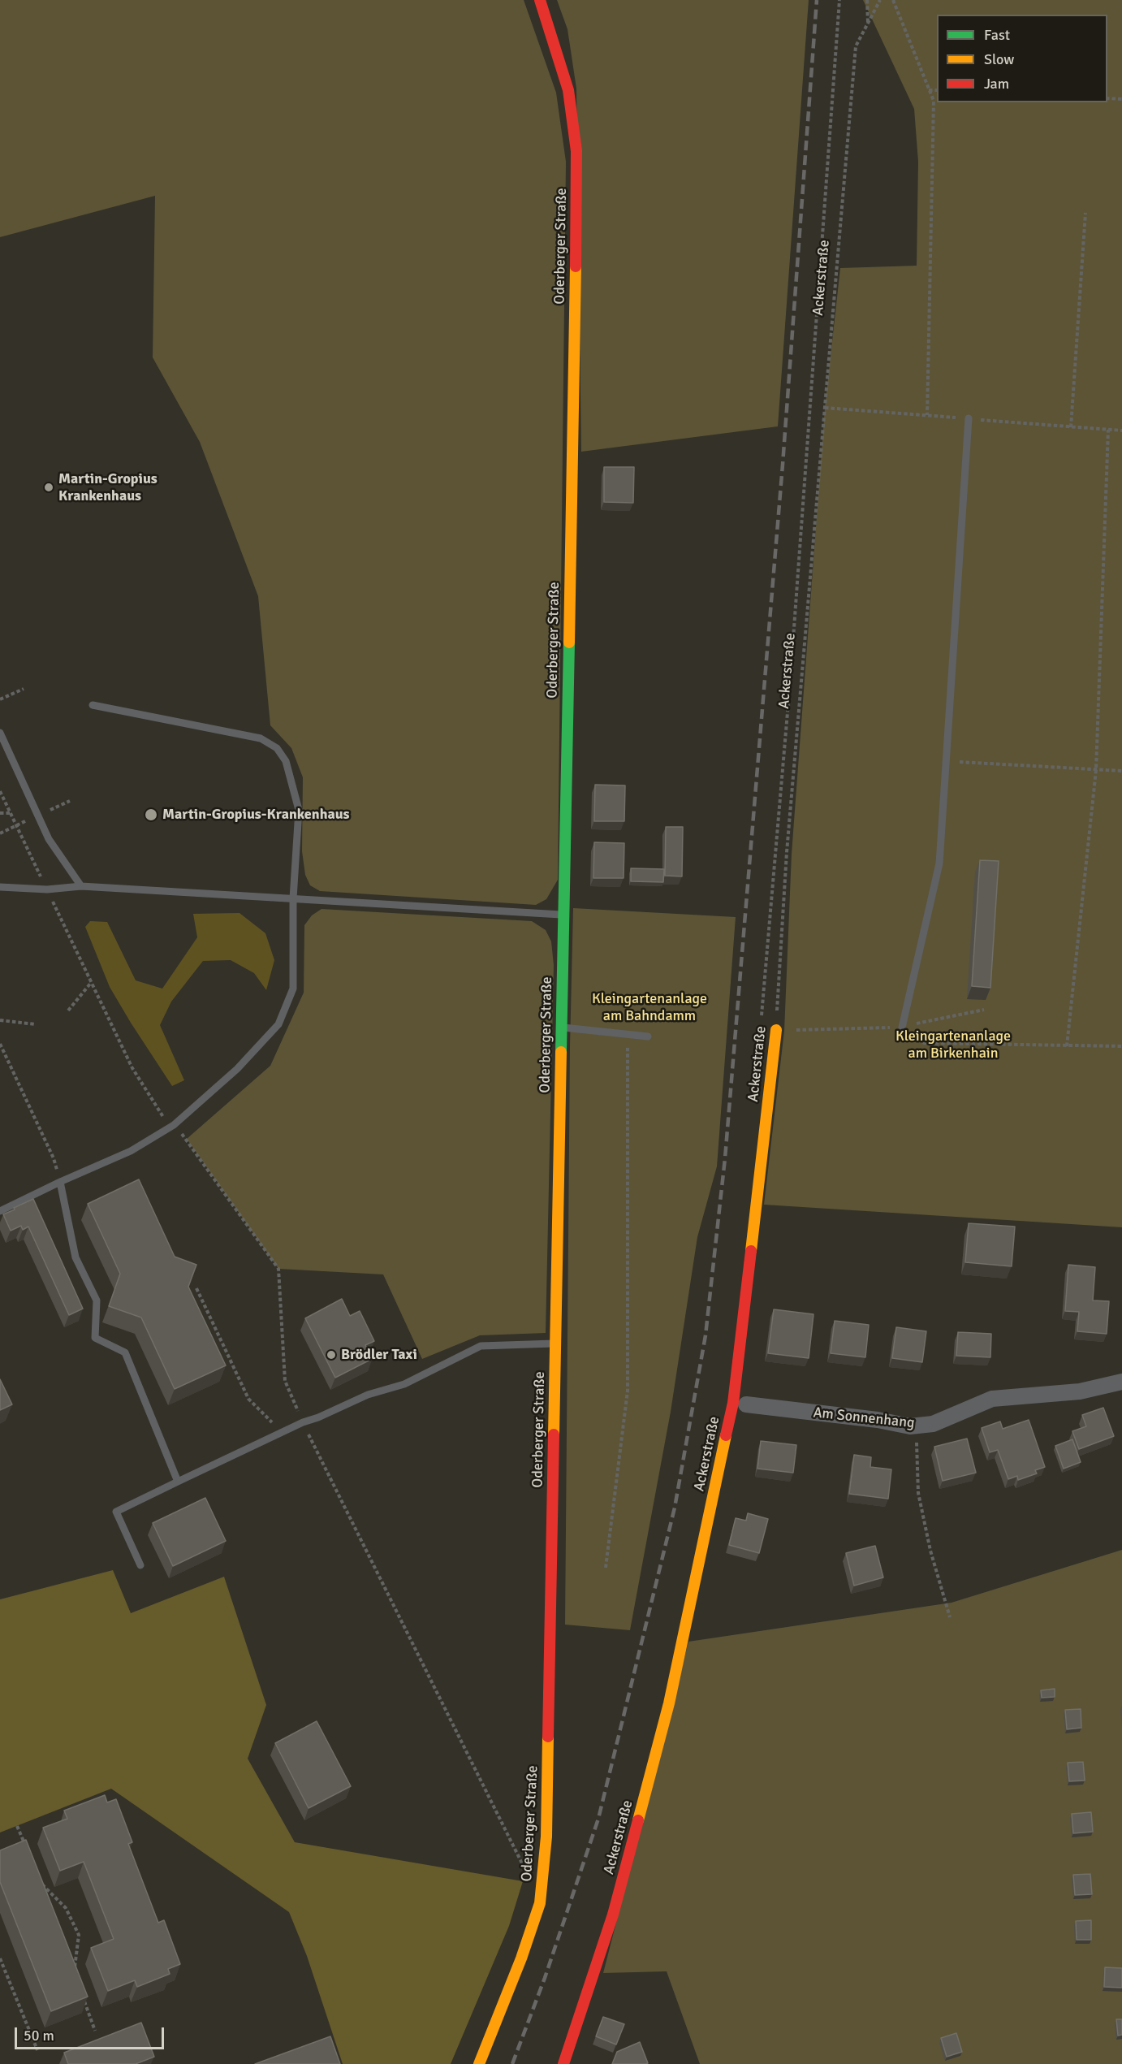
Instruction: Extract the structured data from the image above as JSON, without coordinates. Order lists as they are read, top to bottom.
{
  "streets": {
    "main road": ["Oderberger Straße", "Ackerstraße"],
    "street": ["Am Sonnenhang"]
  },
  "parks": ["Kleingartenanlage am Bahndamm", "Kleingartenanlage am Birkenhain"],
  "places": ["Martin-Gropius Krankenhaus", "Martin-Gropius-Krankenhaus", "Brödler Taxi"],
  "legend": ["Fast", "Slow", "Jam"],
  "scale_bar": "50 m"
}
